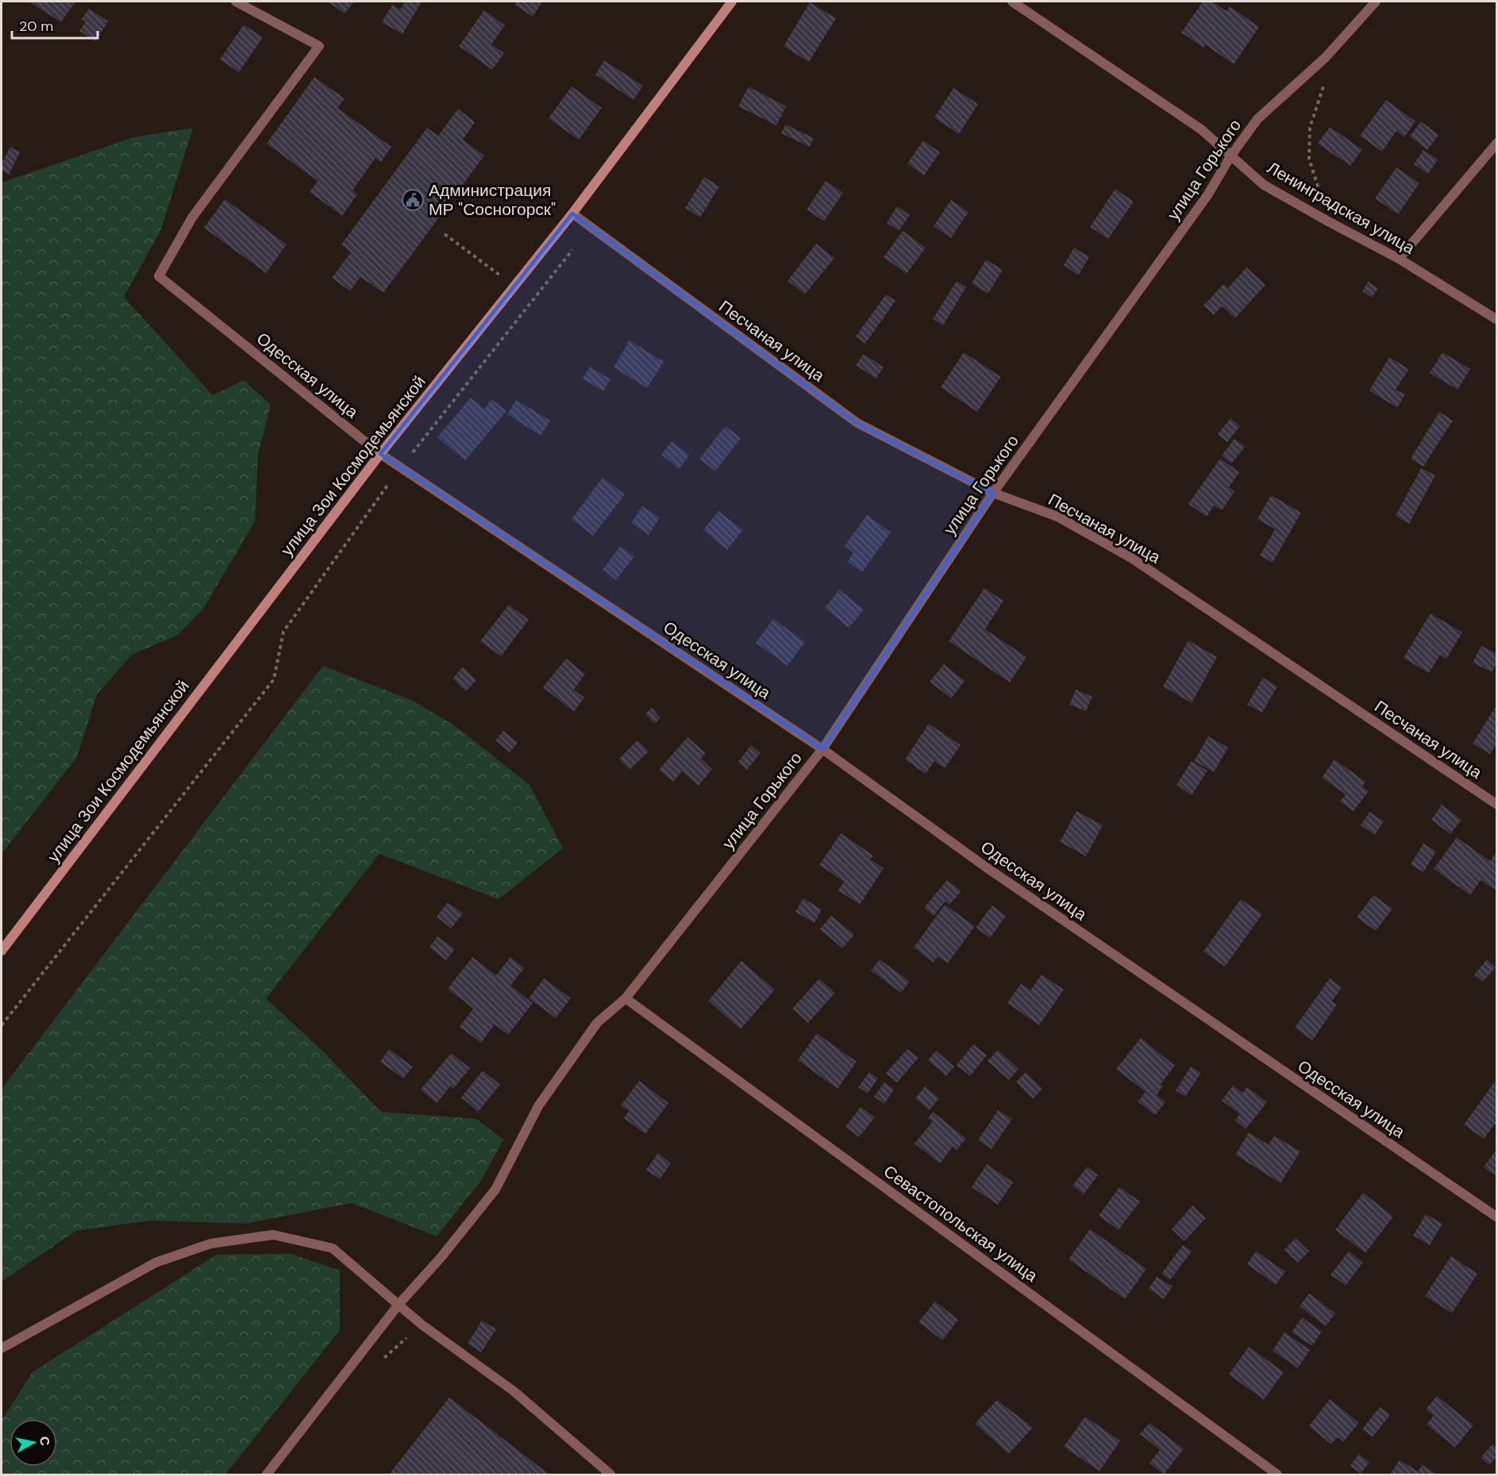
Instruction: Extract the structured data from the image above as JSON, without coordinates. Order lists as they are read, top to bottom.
{
  "streets": {
    "street": [
      "улица Горького",
      "Ленинградская улица",
      "Песчаная улица",
      "Одесская улица",
      "улица Зои Космодемьянской",
      "Севастопольская улица"
    ]
  },
  "crossings": [
    ["улица Горького", "Ленинградская улица"],
    ["улица Горького", "Песчаная улица"],
    ["улица Горького", "Одесская улица"],
    ["улица Горького", "Севастопольская улица"],
    ["Песчаная улица", "улица Зои Космодемьянской"],
    ["Одесская улица", "улица Зои Космодемьянской"]
  ],
  "places": {
    "public building": ["Администрация МР \"Сосногорск\""]
  },
  "scale_bar": "20 m",
  "north": "right"
}
